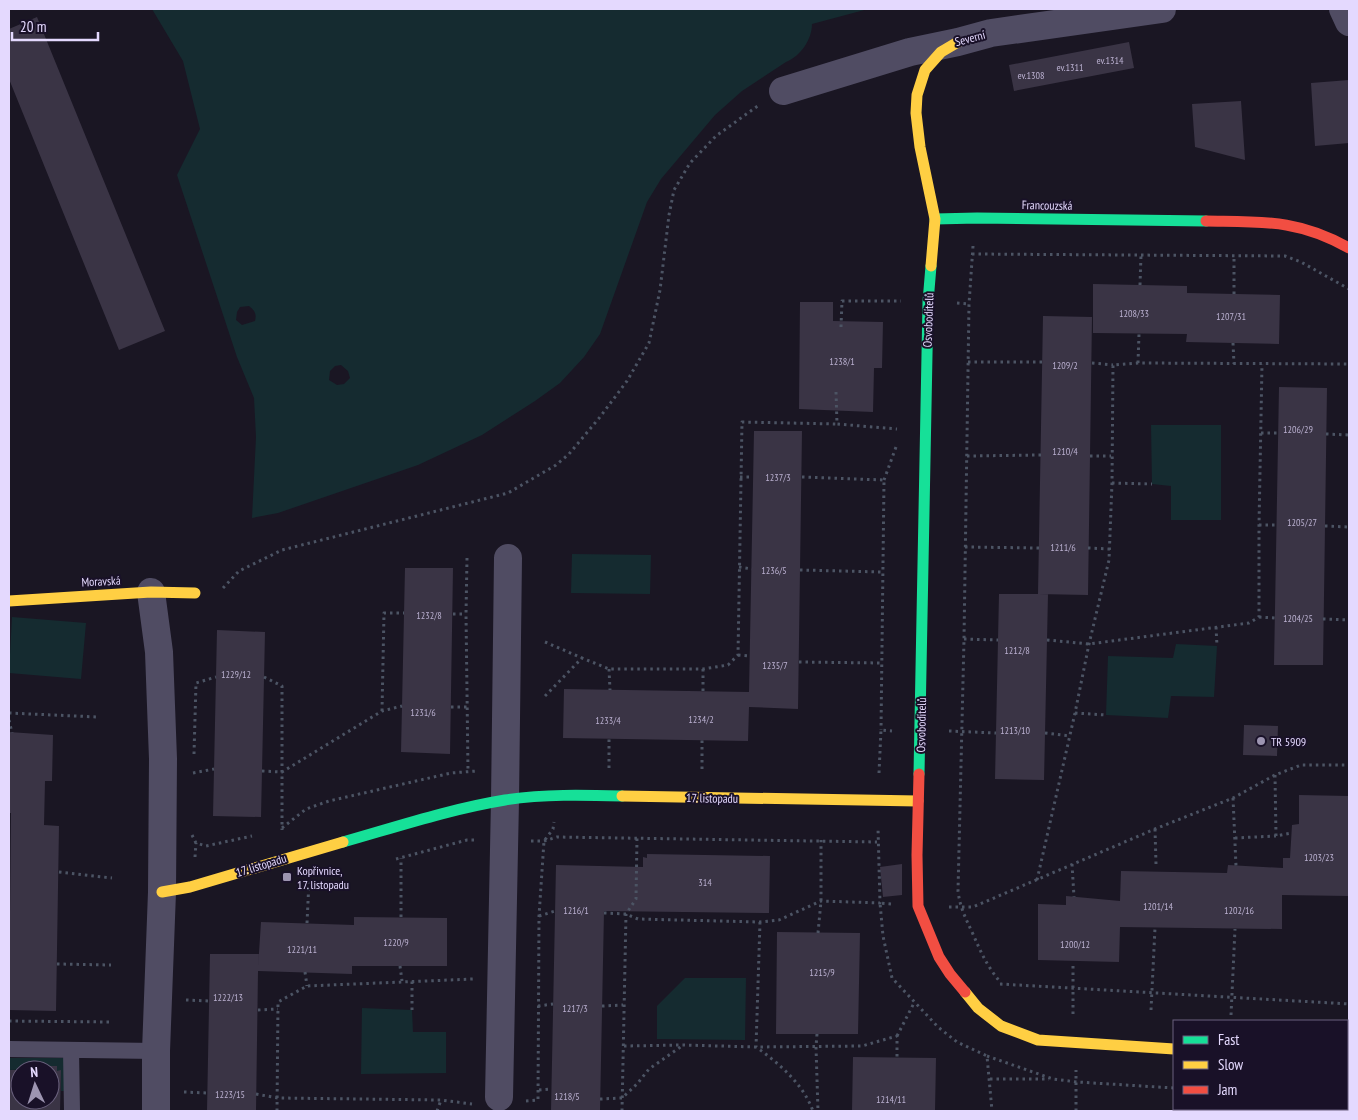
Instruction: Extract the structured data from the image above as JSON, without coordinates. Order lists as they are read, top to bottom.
{
  "streets": {
    "street": [
      "Severní",
      "Francouzská",
      "Osvoboditelů",
      "Moravská",
      "17. listopadu"
    ]
  },
  "crossings": [
    ["Francouzská", "Osvoboditelů"],
    ["Osvoboditelů", "17. listopadu"]
  ],
  "places": {
    "other": ["TR 5909"],
    "transit": ["Kopřivnice, 17. listopadu"]
  },
  "house_numbers": [
    "ev.1314",
    "ev.1311",
    "ev.1308",
    "1208/33",
    "1207/31",
    "1238/1",
    "1209/2",
    "1206/29",
    "1210/4",
    "1237/3",
    "1205/27",
    "1211/6",
    "1236/5",
    "1232/8",
    "1204/25",
    "1212/8",
    "1235/7",
    "1229/12",
    "1231/6",
    "1234/2",
    "1233/4",
    "1213/10",
    "1203/23",
    "314",
    "1201/14",
    "1216/1",
    "1202/16",
    "1220/9",
    "1200/12",
    "1221/11",
    "1215/9",
    "1222/13",
    "1217/3",
    "1223/15",
    "1218/5",
    "1214/11"
  ],
  "legend": ["Fast", "Slow", "Jam"],
  "scale_bar": "20 m",
  "north": "top"
}
